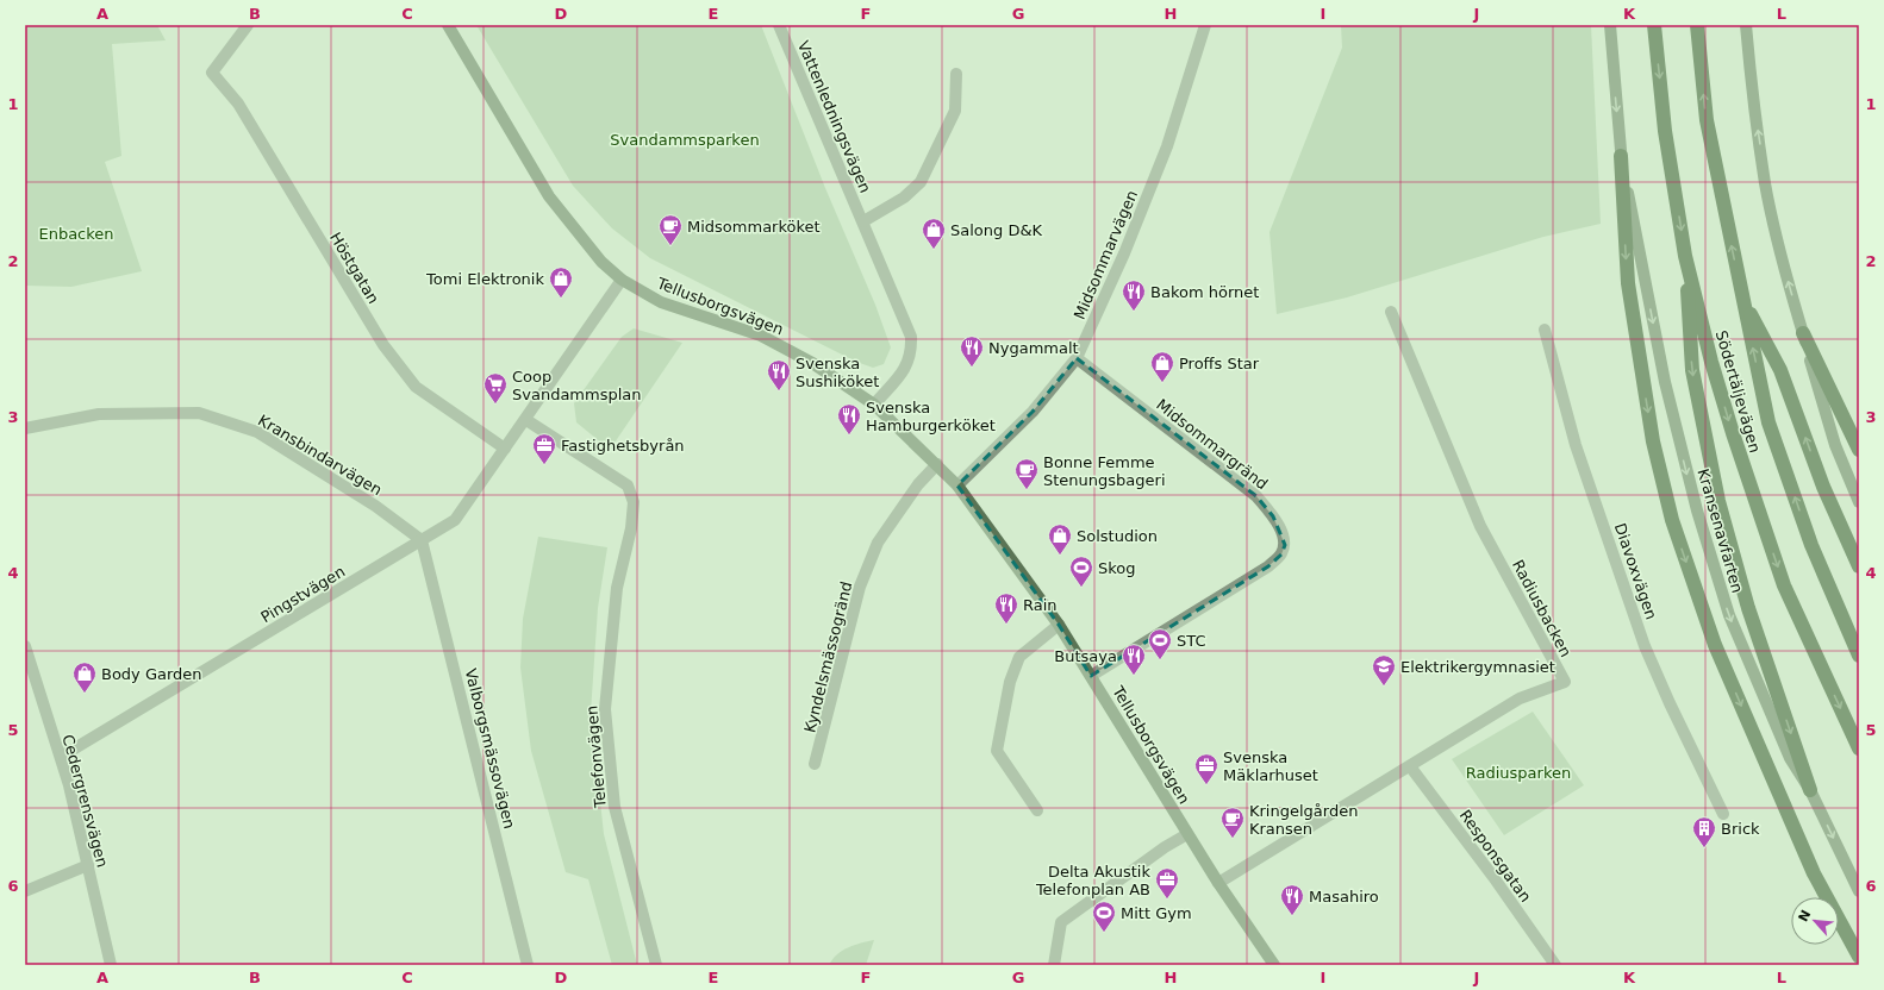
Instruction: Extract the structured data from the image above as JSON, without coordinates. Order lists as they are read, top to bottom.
{
  "streets": {
    "highway": ["Södertäljevägen"],
    "main road": ["Tellusborgsvägen", "Kransenavfarten"],
    "street": [
      "Vattenledningsvägen",
      "Midsommarvägen",
      "Höstgatan",
      "Midsommargränd",
      "Kransbindarvägen",
      "Diavoxvägen",
      "Pingstvägen",
      "Radiusbacken",
      "Kyndelsmässogränd",
      "Valborgsmässovägen",
      "Telefonvägen",
      "Cedergrensvägen",
      "Responsgatan"
    ]
  },
  "crossings": [
    ["Vattenledningsvägen", "Tellusborgsvägen"],
    ["Midsommarvägen", "Tellusborgsvägen"],
    ["Midsommarvägen", "Midsommargränd"],
    ["Höstgatan", "Pingstvägen"],
    ["Tellusborgsvägen", "Midsommargränd"],
    ["Tellusborgsvägen", "Pingstvägen"],
    ["Tellusborgsvägen", "Radiusbacken"],
    ["Tellusborgsvägen", "Kyndelsmässogränd"],
    ["Kransbindarvägen", "Pingstvägen"],
    ["Kransbindarvägen", "Valborgsmässovägen"],
    ["Pingstvägen", "Valborgsmässovägen"],
    ["Pingstvägen", "Telefonvägen"],
    ["Pingstvägen", "Cedergrensvägen"],
    ["Radiusbacken", "Responsgatan"]
  ],
  "one_way": ["Kransenavfarten"],
  "parks": ["Svandammsparken", "Enbacken", "Radiusparken"],
  "places": {
    "cafe": ["Midsommarköket", "Bonne Femme Stenungsbageri", "Kringelgården Kransen"],
    "shop": [
      "Salong D&K",
      "Tomi Elektronik",
      "Proffs Star",
      "Solstudion",
      "Body Garden"
    ],
    "restaurant": [
      "Bakom hörnet",
      "Nygammalt",
      "Svenska Sushiköket",
      "Svenska Hamburgerköket",
      "Rain",
      "Butsaya",
      "Masahiro"
    ],
    "supermarket": ["Coop Svandammsplan"],
    "office": ["Fastighetsbyrån", "Svenska Mäklarhuset", "Delta Akustik Telefonplan AB"],
    "sports": ["Skog", "STC", "Mitt Gym"],
    "school or university": ["Elektrikergymnasiet"],
    "building": ["Brick"]
  },
  "north": "top left",
  "grid": {
    "columns": [
      "A",
      "B",
      "C",
      "D",
      "E",
      "F",
      "G",
      "H",
      "I",
      "J",
      "K",
      "L"
    ],
    "rows": [
      "1",
      "2",
      "3",
      "4",
      "5",
      "6"
    ]
  }
}
